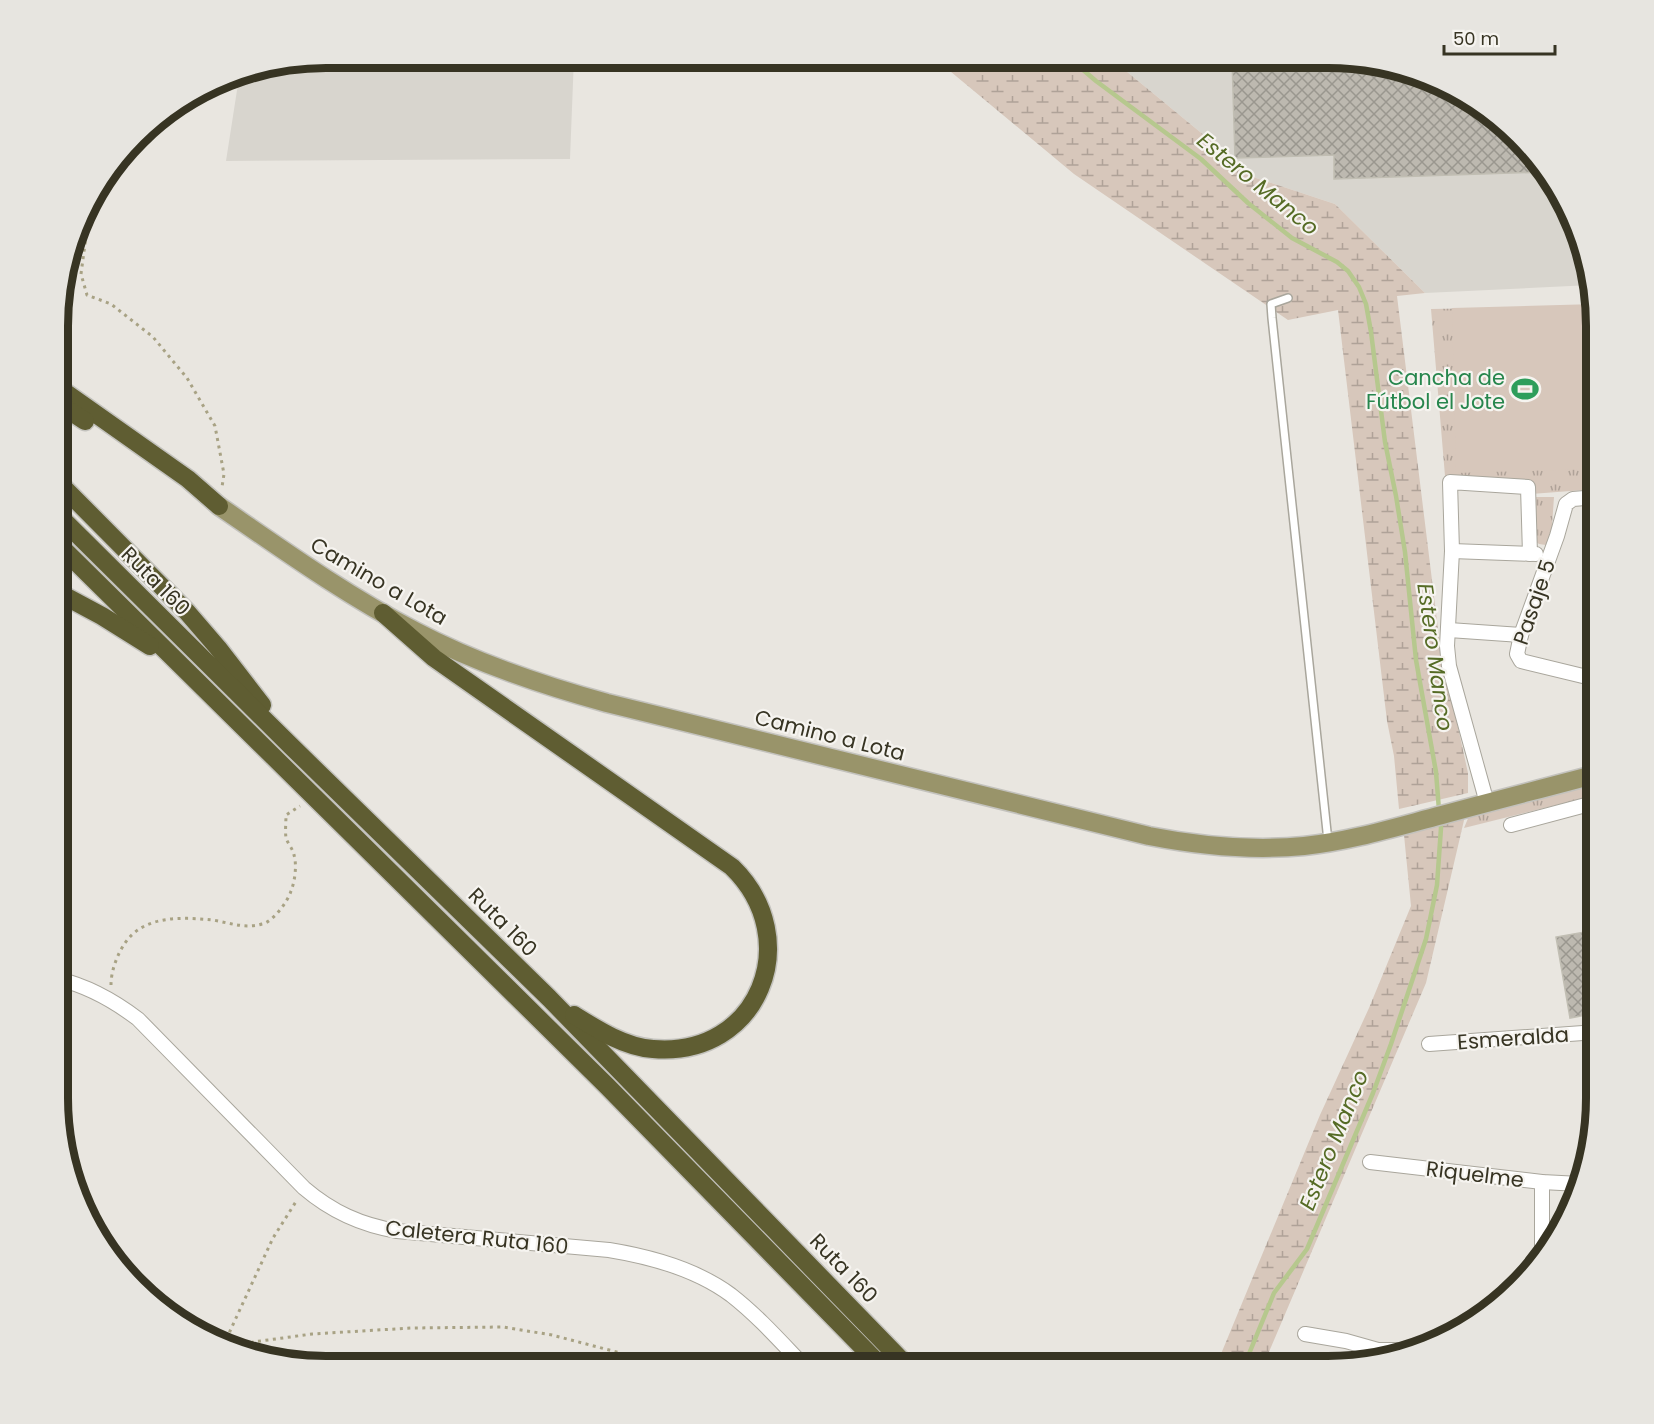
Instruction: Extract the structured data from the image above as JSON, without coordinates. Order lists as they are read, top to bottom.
{
  "streets": {
    "highway": ["Ruta 160"],
    "main road": ["Camino a Lota"],
    "street": [
      "Pasaje 5",
      "Esmeralda",
      "Riquelme",
      "Caletera Ruta 160"
    ]
  },
  "water": ["Estero Manco"],
  "places": {
    "sports": ["Cancha de Fútbol el Jote"]
  },
  "scale_bar": "50 m"
}
